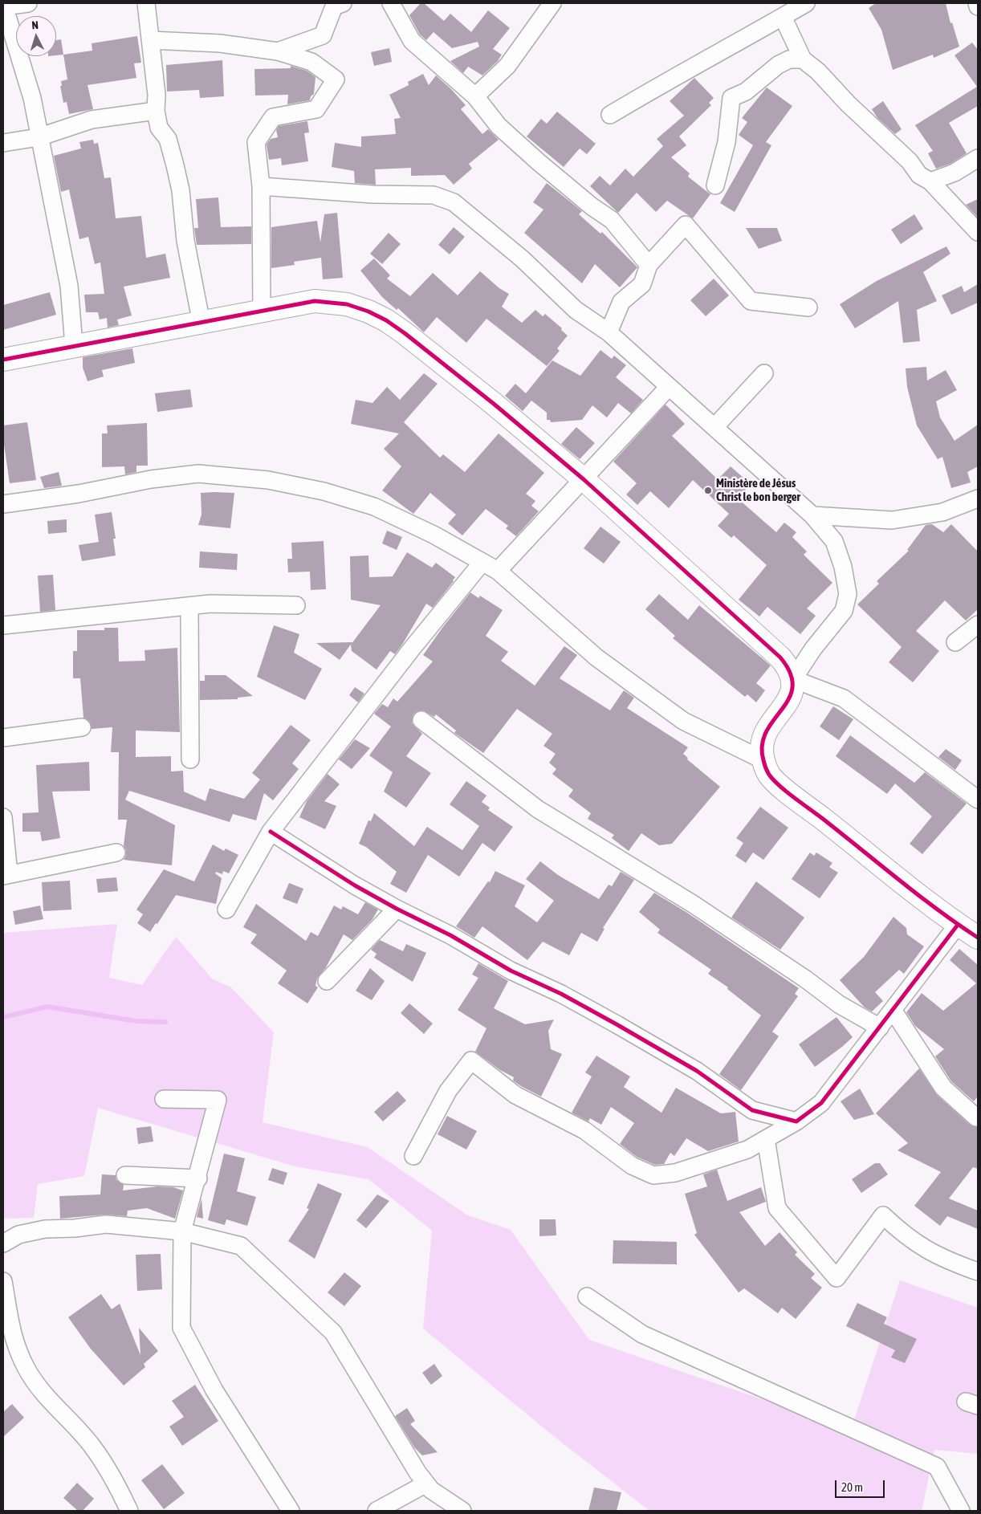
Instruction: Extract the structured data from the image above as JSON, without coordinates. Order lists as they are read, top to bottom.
{
  "places": ["Ministère de Jésus Christ le bon berger"],
  "scale_bar": "20 m",
  "north": "top"
}
